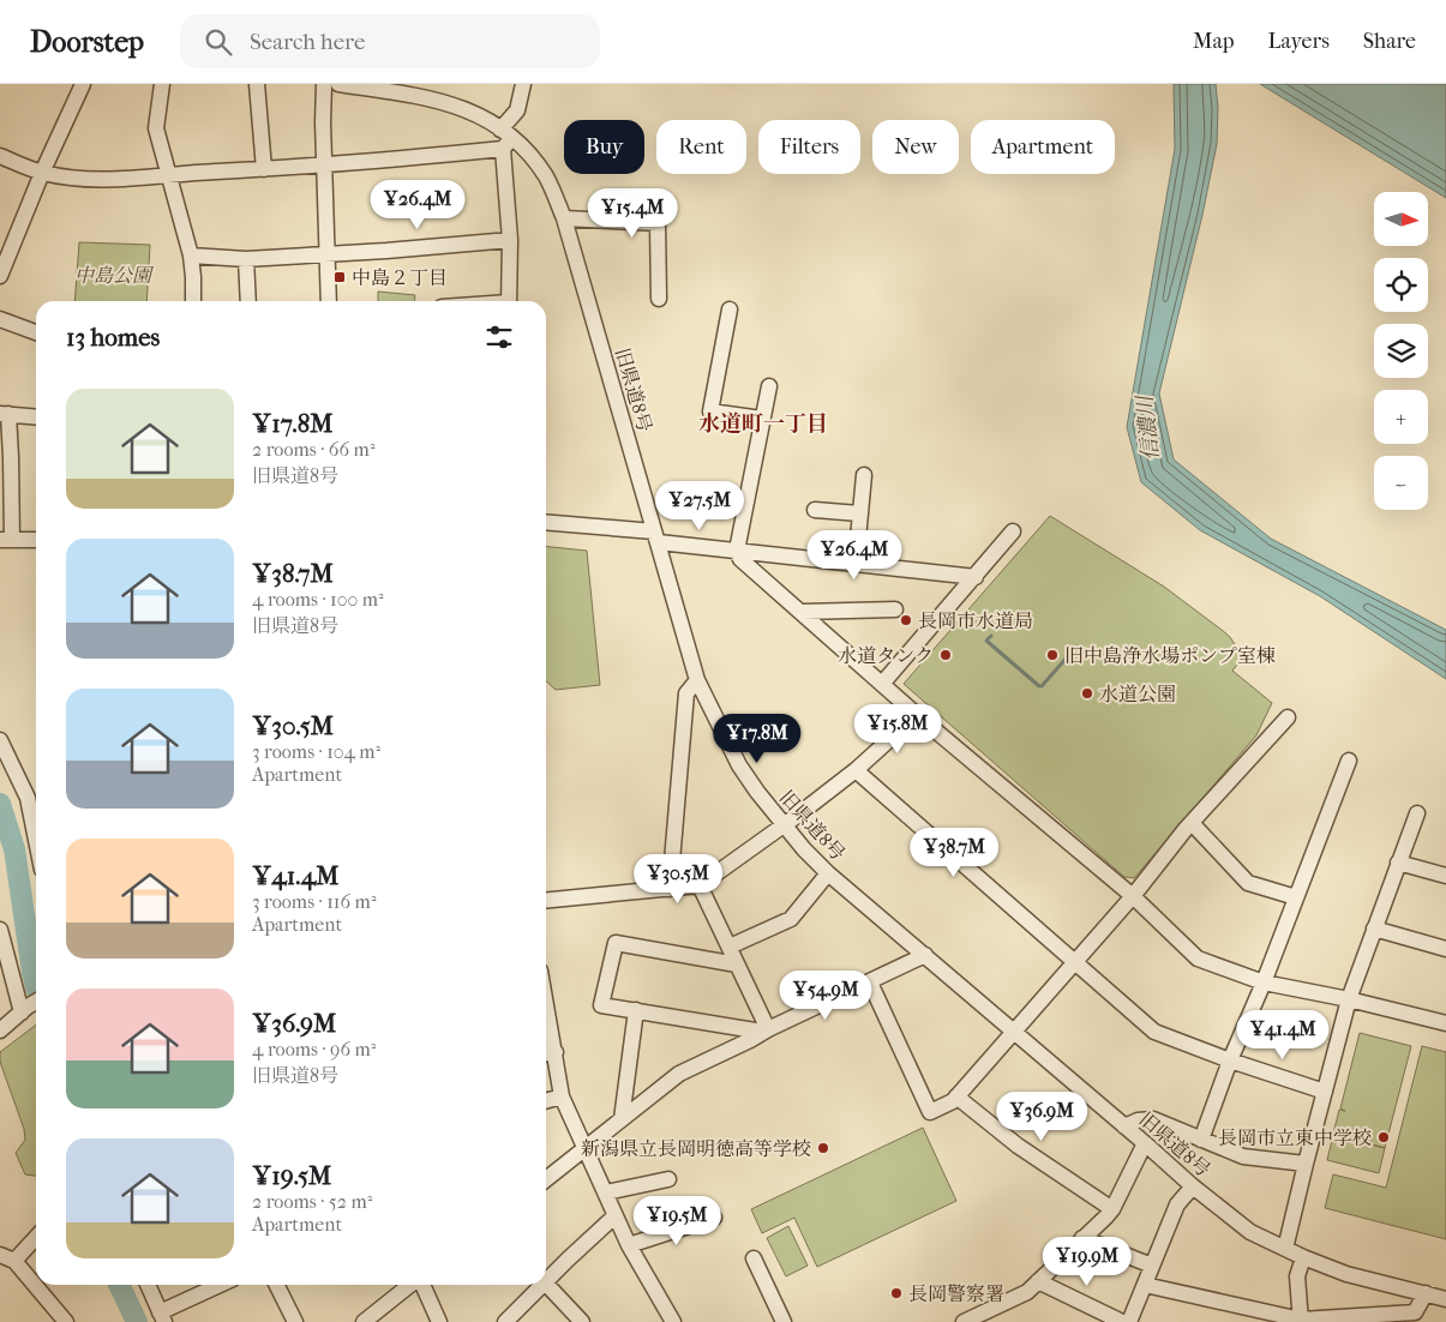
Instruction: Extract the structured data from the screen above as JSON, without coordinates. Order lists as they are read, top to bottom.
{
  "streets": {
    "street": ["旧県道8号"]
  },
  "districts": ["水道町一丁目"],
  "water": ["信濃川"],
  "parks": ["中島公園"],
  "places": {
    "transit": ["中島２丁目"],
    "other": [
      "長岡市水道局",
      "水道タンク",
      "旧中島浄水場ポンプ室棟",
      "水道公園",
      "長岡市立東中学校",
      "新潟県立長岡明徳高等学校",
      "長岡警察署"
    ]
  },
  "north": "right",
  "page": {
    "header": "Doorstep",
    "search": "Search here",
    "nav": ["Map", "Layers", "Share"],
    "chip": [
      "Buy",
      "Rent",
      "Filters",
      "New",
      "Apartment"
    ],
    "price": [
      "¥26.4M",
      "¥15.4M",
      "¥27.5M",
      "¥26.4M",
      "¥15.8M",
      "¥17.8M",
      "¥38.7M",
      "¥30.5M",
      "¥54.9M",
      "¥41.4M",
      "¥36.9M",
      "¥19.5M",
      "¥19.9M"
    ],
    "map_buttons": ["+", "−"],
    "heading": "13 homes",
    "list": [
      {
        "name": "¥17.8M",
        "note": "2 rooms · 66 m² · 旧県道8号"
      },
      {
        "name": "¥38.7M",
        "note": "4 rooms · 100 m² · 旧県道8号"
      },
      {
        "name": "¥30.5M",
        "note": "3 rooms · 104 m² · Apartment"
      },
      {
        "name": "¥41.4M",
        "note": "3 rooms · 116 m² · Apartment"
      },
      {
        "name": "¥36.9M",
        "note": "4 rooms · 96 m² · 旧県道8号"
      },
      {
        "name": "¥19.5M",
        "note": "2 rooms · 52 m² · Apartment"
      }
    ]
  }
}
